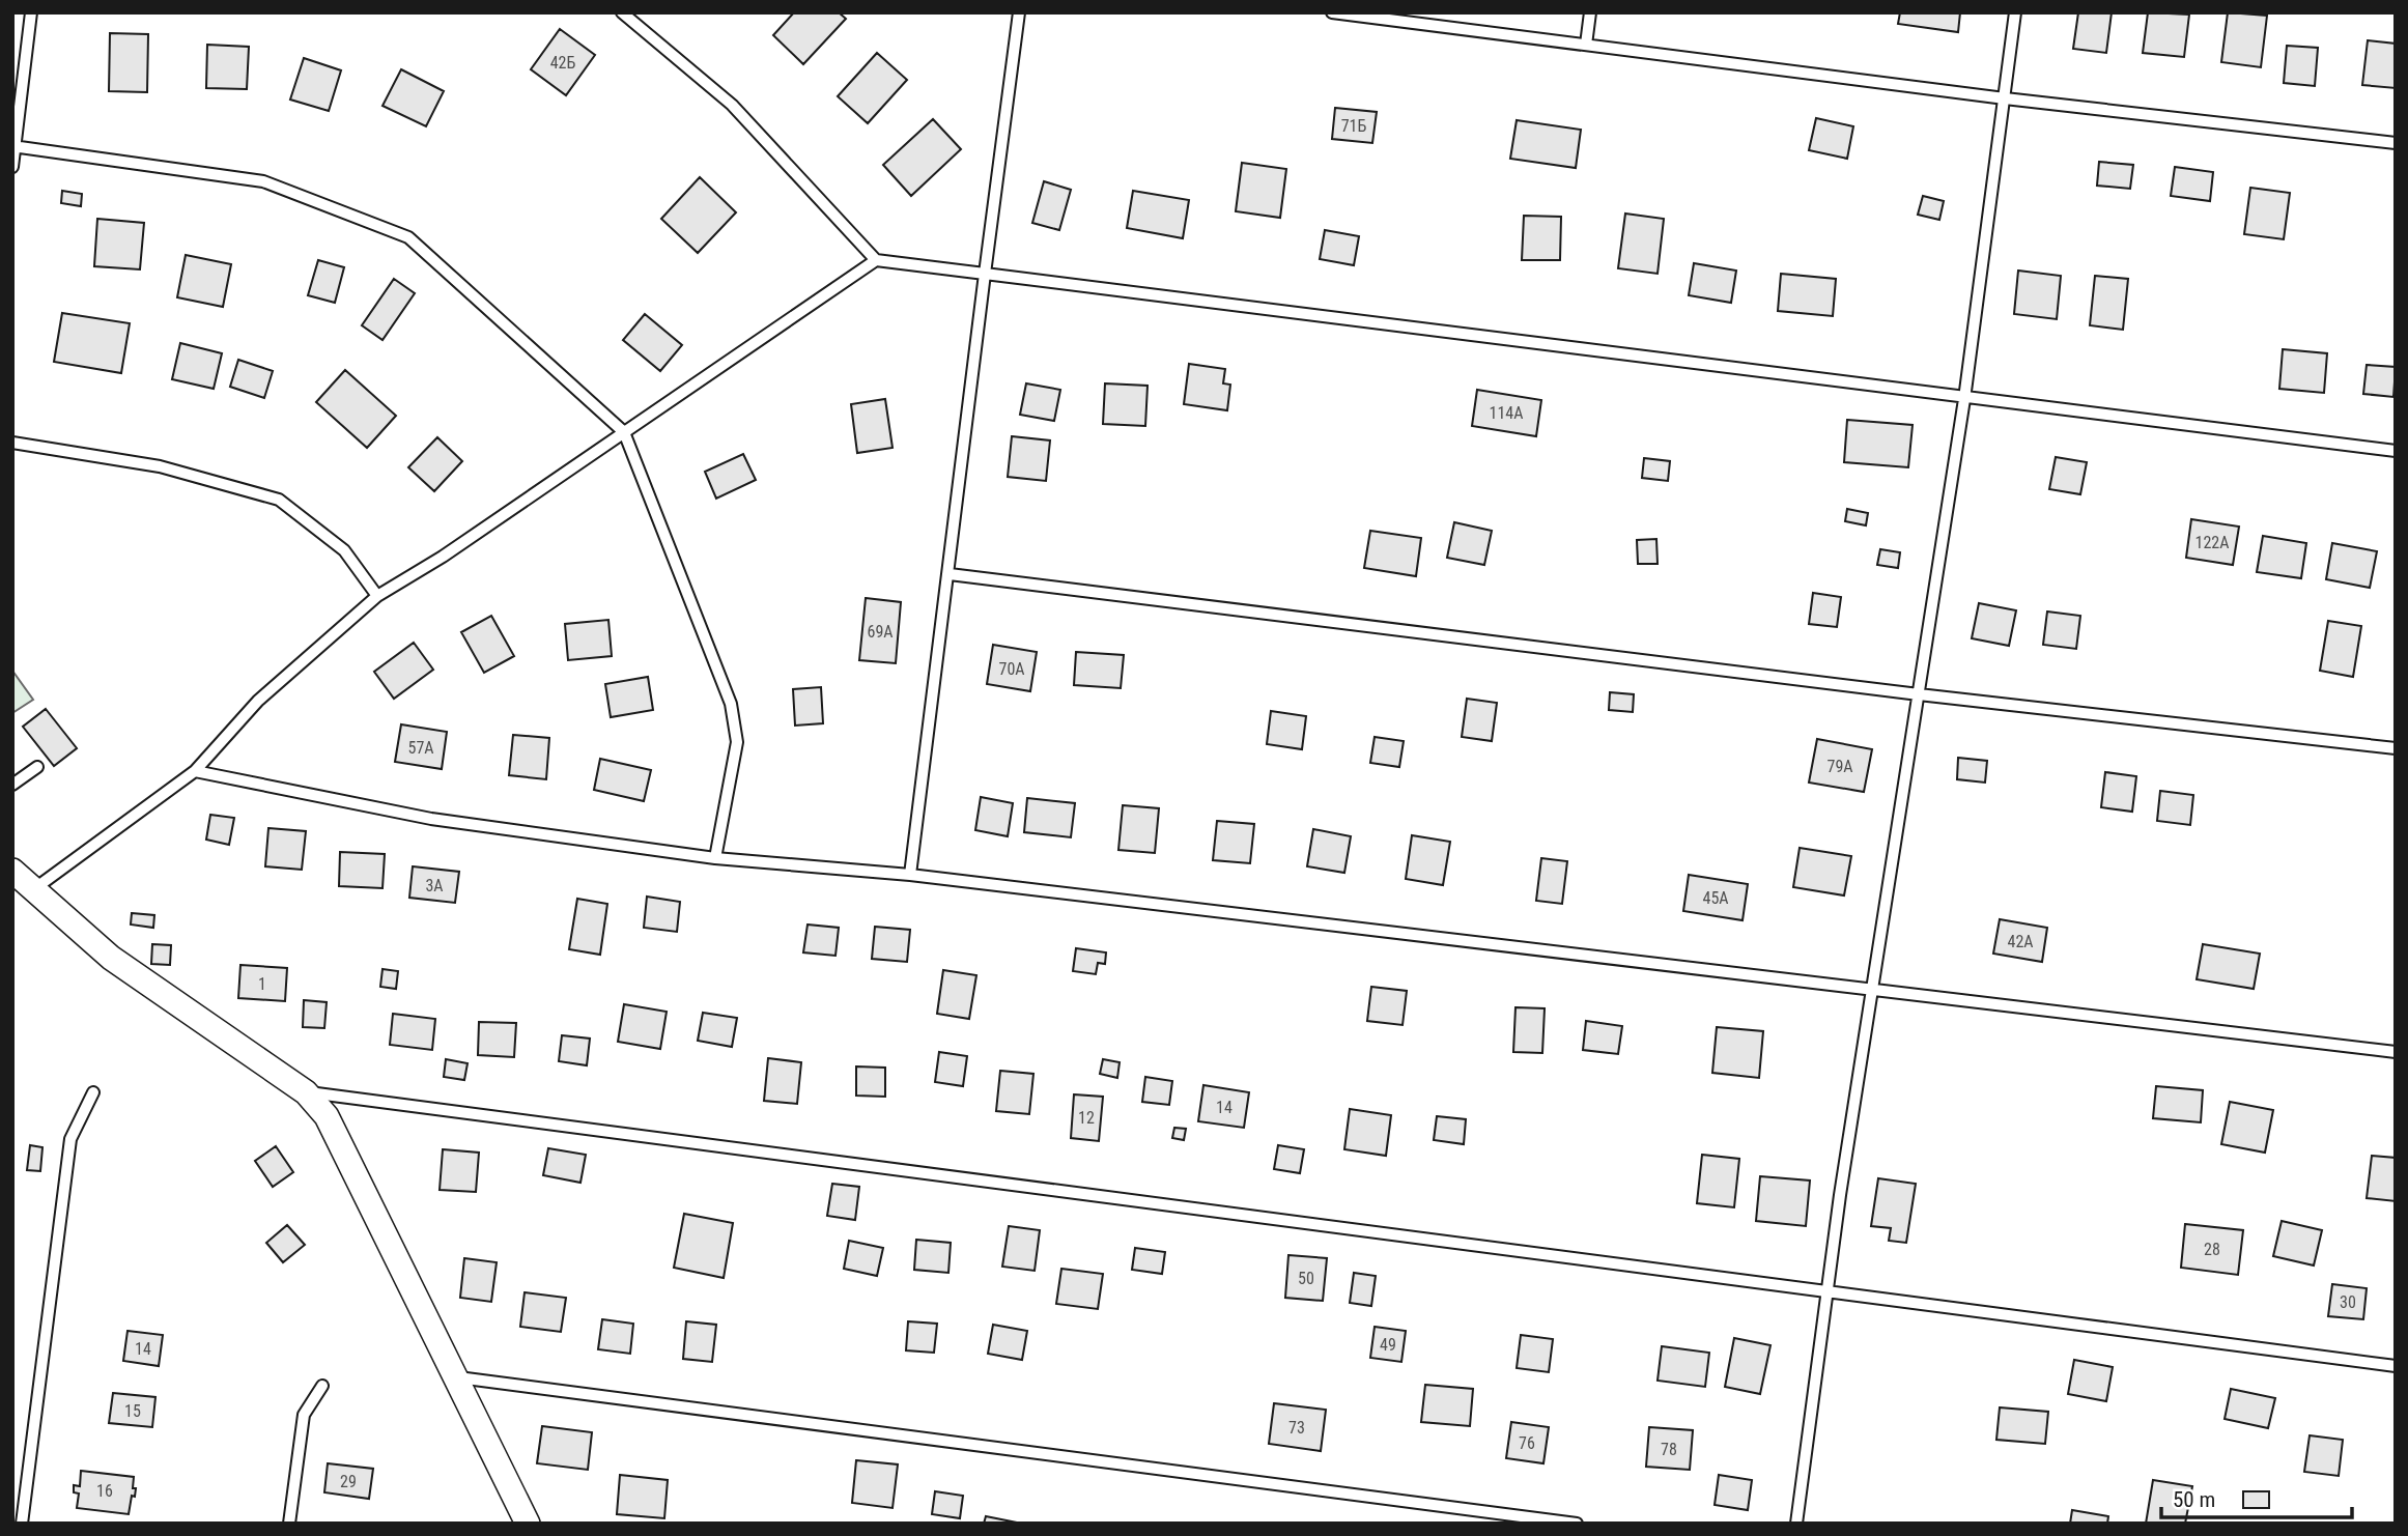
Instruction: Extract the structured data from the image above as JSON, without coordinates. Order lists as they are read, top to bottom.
{
  "house_numbers": [
    "42Б",
    "71Б",
    "114А",
    "122А",
    "69А",
    "70А",
    "57А",
    "79А",
    "3А",
    "45А",
    "42А",
    "1",
    "14",
    "12",
    "28",
    "50",
    "30",
    "49",
    "14",
    "15",
    "73",
    "76",
    "78",
    "29",
    "16"
  ],
  "scale_bar": "50 m"
}
